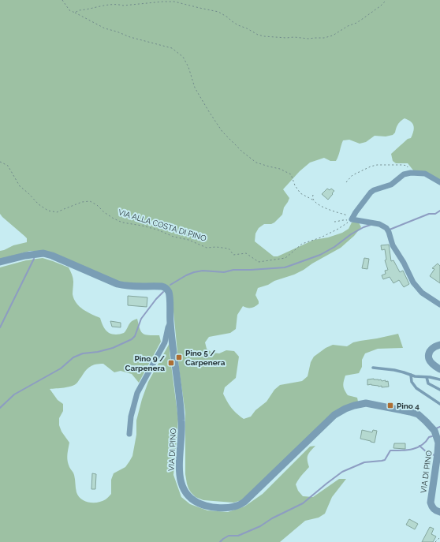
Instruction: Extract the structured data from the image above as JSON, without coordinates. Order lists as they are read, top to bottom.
{
  "streets": {
    "street": ["VIA DI PINO"],
    "path": ["VIA ALLA COSTA DI PINO"]
  },
  "places": {
    "transit": ["Pino 5 / Carpenera", "Pino 9 / Carpenera", "Pino 4"]
  }
}
